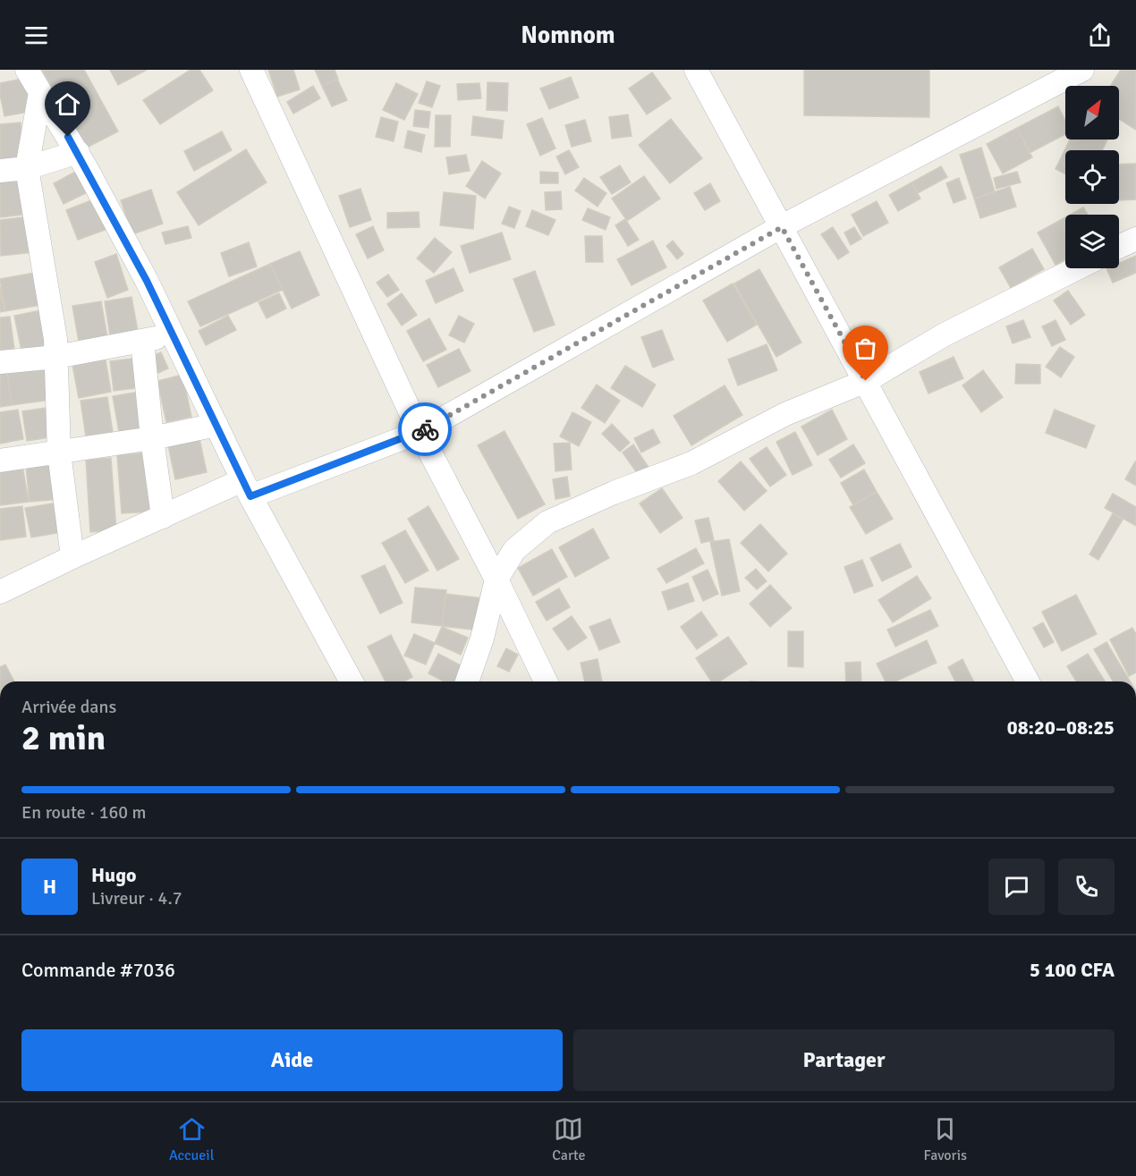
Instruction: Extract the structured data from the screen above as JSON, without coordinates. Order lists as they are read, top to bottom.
{
  "north": "top right",
  "page": {
    "header": "Nomnom",
    "heading": ["2 min", "Arrivée dans", "08:20–08:25"],
    "panel": [
      "Hugo",
      "Livreur · 4.7",
      "Commande #7036",
      "5 100 CFA"
    ],
    "bar": "En route · 160 m",
    "round": "H",
    "buttons": ["Aide", "Partager"],
    "tabs": ["Accueil", "Carte", "Favoris"]
  }
}
